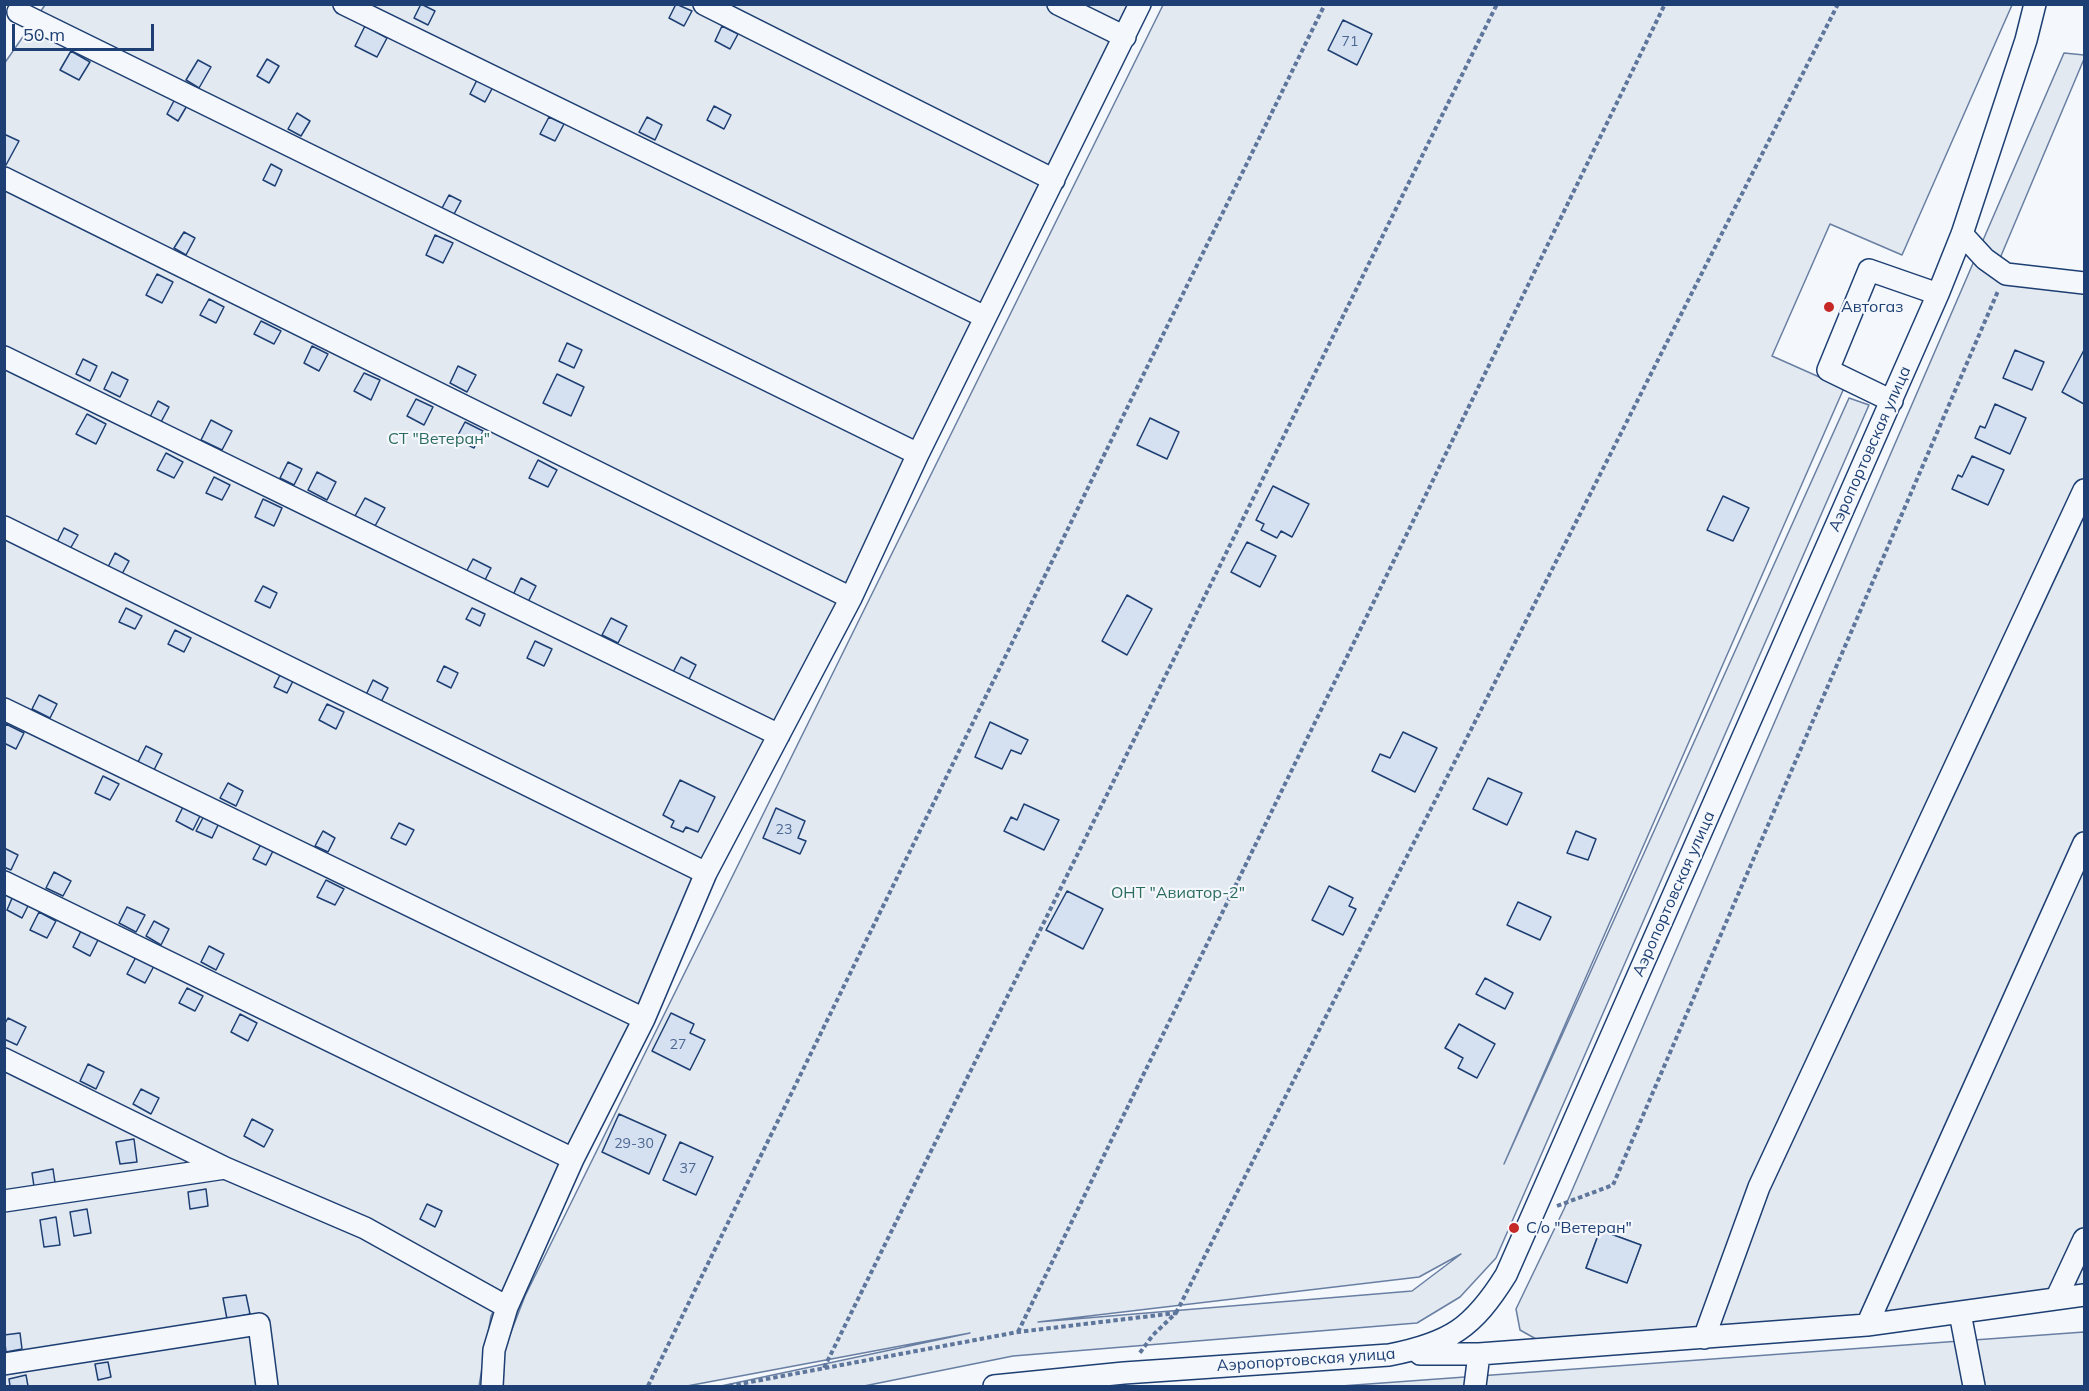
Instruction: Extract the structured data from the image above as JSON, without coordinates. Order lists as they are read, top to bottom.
{
  "streets": {
    "street": ["Аэропортовская улица"]
  },
  "parks": ["СТ \"Ветеран\"", "ОНТ \"Авиатор-2\""],
  "places": ["Автогаз", "С/о \"Ветеран\""],
  "house_numbers": [
    "71",
    "23",
    "27",
    "29-30",
    "37"
  ],
  "scale_bar": "50 m"
}
